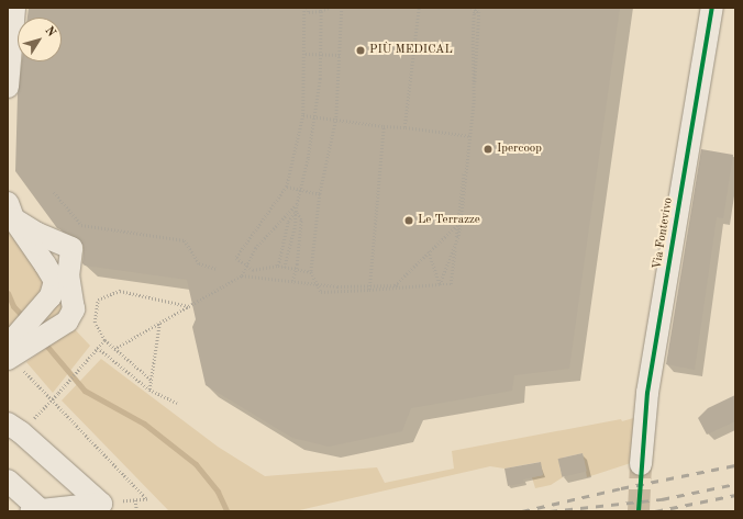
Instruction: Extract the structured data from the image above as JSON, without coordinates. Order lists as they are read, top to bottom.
{
  "streets": {
    "street": ["Via Fontevivo"]
  },
  "places": ["PIÙ MEDICAL", "Ipercoop", "Le Terrazze"],
  "north": "top right"
}
